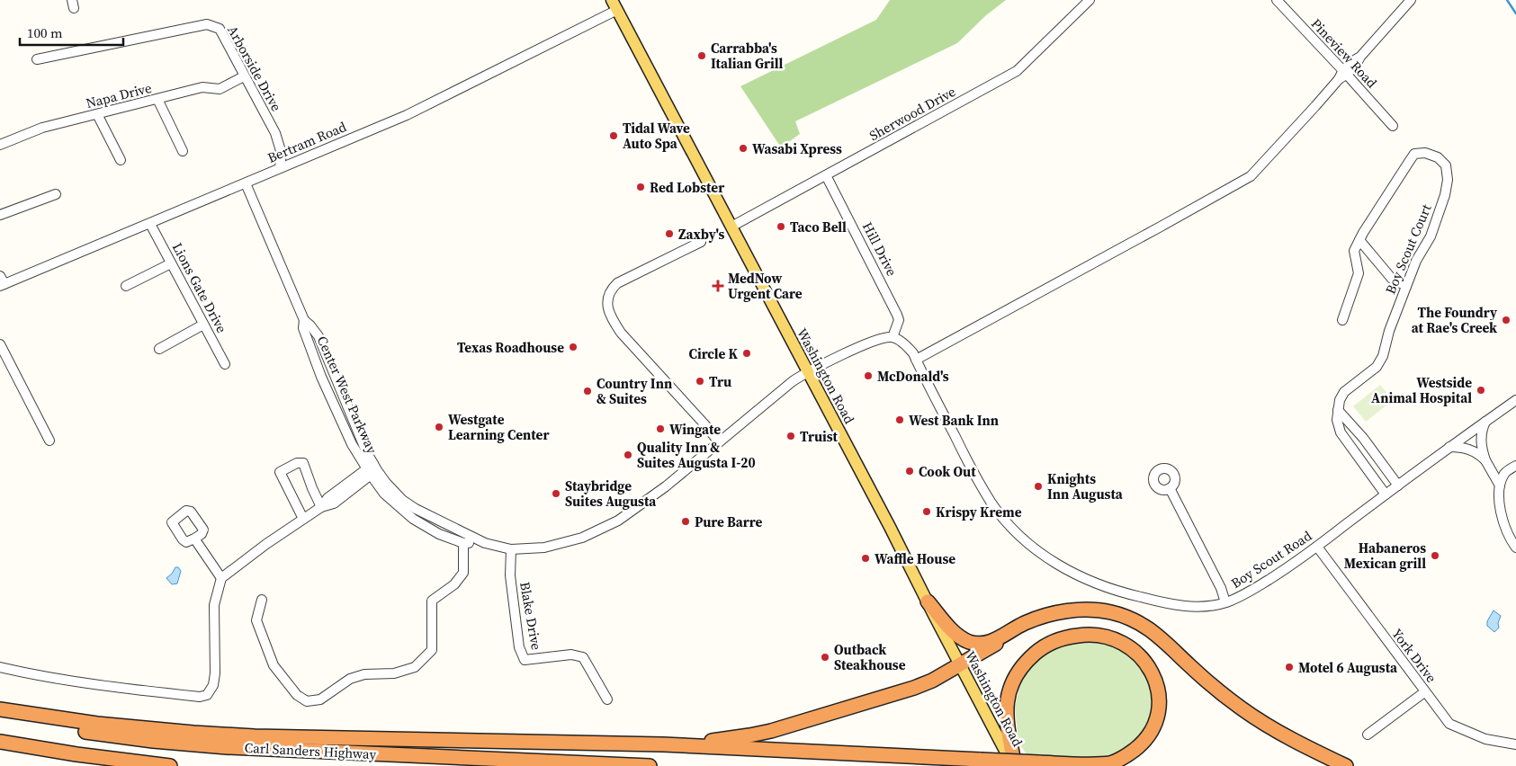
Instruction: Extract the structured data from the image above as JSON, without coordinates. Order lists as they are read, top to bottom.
{
  "streets": {
    "highway": ["Carl Sanders Highway"],
    "main road": ["Washington Road"],
    "street": [
      "Pineview Road",
      "Arborside Drive",
      "Napa Drive",
      "Sherwood Drive",
      "Bertram Road",
      "Hill Drive",
      "Boy Scout Court",
      "Lions Gate Drive",
      "Center West Parkway",
      "Boy Scout Road",
      "Blake Drive",
      "York Drive"
    ]
  },
  "crossings": [
    ["Arborside Drive", "Napa Drive"],
    ["Arborside Drive", "Bertram Road"],
    ["Sherwood Drive", "Hill Drive"],
    ["Sherwood Drive", "Washington Road"],
    ["Bertram Road", "Lions Gate Drive"],
    ["Bertram Road", "Washington Road"],
    ["Bertram Road", "Center West Parkway"],
    ["Hill Drive", "Boy Scout Road"],
    ["Washington Road", "Center West Parkway"],
    ["Center West Parkway", "Blake Drive"],
    ["Boy Scout Road", "York Drive"]
  ],
  "places": {
    "other": [
      "Carrabba's Italian Grill",
      "Tidal Wave Auto Spa",
      "Wasabi Xpress",
      "Red Lobster",
      "Taco Bell",
      "Zaxby's",
      "The Foundry at Rae's Creek",
      "Texas Roadhouse",
      "Circle K",
      "McDonald's",
      "Tru",
      "Westside Animal Hospital",
      "Country Inn & Suites",
      "West Bank Inn",
      "Westgate Learning Center",
      "Wingate",
      "Truist",
      "Quality Inn & Suites Augusta I-20",
      "Cook Out",
      "Knights Inn Augusta",
      "Staybridge Suites Augusta",
      "Krispy Kreme",
      "Pure Barre",
      "Habaneros Mexican grill",
      "Waffle House",
      "Outback Steakhouse",
      "Motel 6 Augusta"
    ],
    "health": ["MedNow Urgent Care"]
  },
  "scale_bar": "100 m"
}
